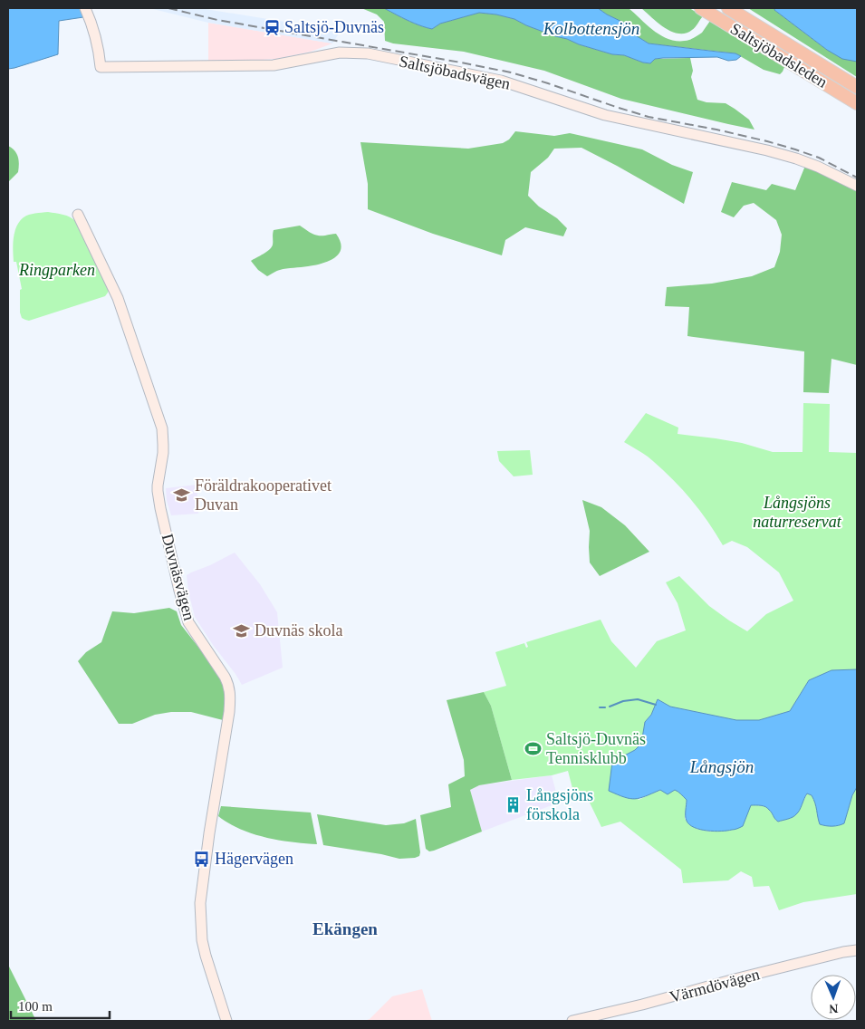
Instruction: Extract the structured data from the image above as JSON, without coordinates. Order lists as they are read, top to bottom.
{
  "streets": {
    "highway": ["Saltsjöbadsleden"],
    "street": ["Saltsjöbadsvägen", "Duvnäsvägen", "Värmdövägen"]
  },
  "districts": ["Ekängen"],
  "water": ["Kolbottensjön", "Långsjön"],
  "parks": ["Ringparken", "Långsjöns naturreservat"],
  "places": {
    "station": ["Saltsjö-Duvnäs"],
    "school or university": ["Föräldrakooperativet Duvan", "Duvnäs skola"],
    "sports": ["Saltsjö-Duvnäs Tennisklubb"],
    "building": ["Långsjöns förskola"],
    "bus stop": ["Hägervägen"]
  },
  "scale_bar": "100 m",
  "north": "bottom"
}
